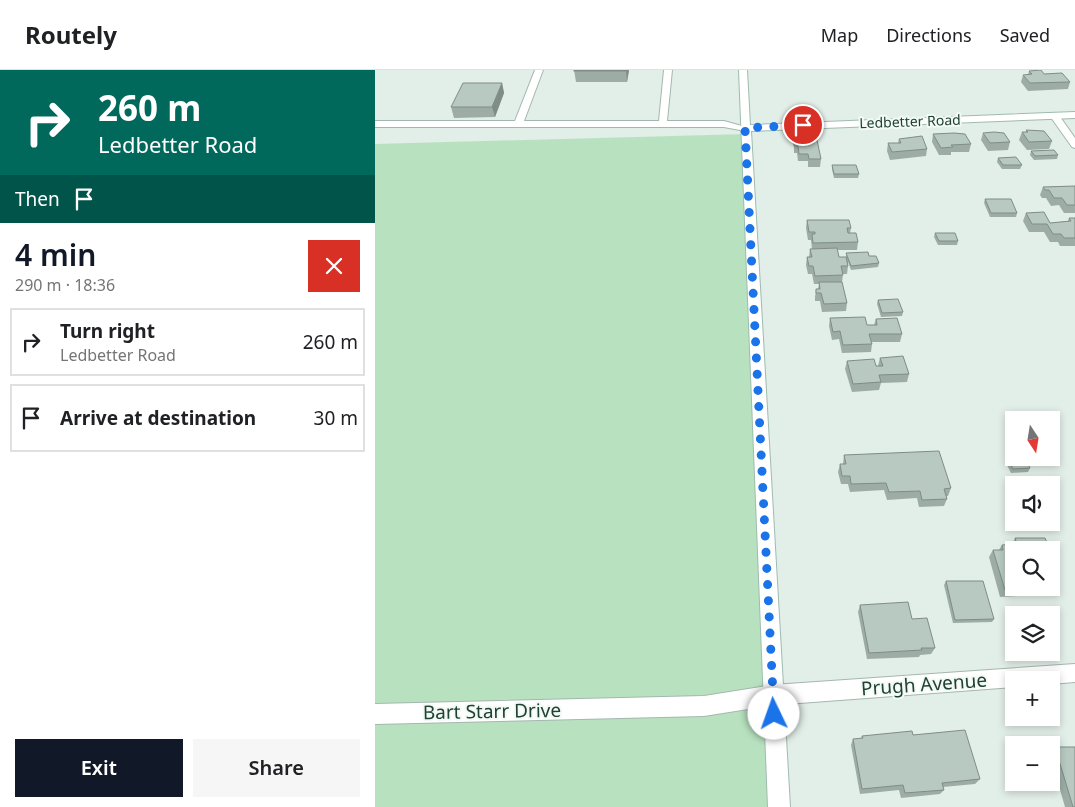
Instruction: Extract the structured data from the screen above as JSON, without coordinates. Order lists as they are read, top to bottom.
{
  "streets": {
    "main road": ["Ledbetter Road", "Prugh Avenue", "Bart Starr Drive"]
  },
  "crossings": [
    ["Prugh Avenue", "Bart Starr Drive"]
  ],
  "north": "bottom",
  "page": {
    "header": "Routely",
    "nav": ["Map", "Directions", "Saved"],
    "turn": ["260 m", "Ledbetter Road"],
    "then": "Then",
    "heading": ["4 min", "290 m · 18:36"],
    "list": [
      {
        "name": "Turn right",
        "note": "Ledbetter Road",
        "value": "260 m"
      },
      {
        "name": "Arrive at destination",
        "value": "30 m"
      }
    ],
    "map_buttons": ["+", "−"],
    "buttons": ["Exit", "Share"]
  }
}
